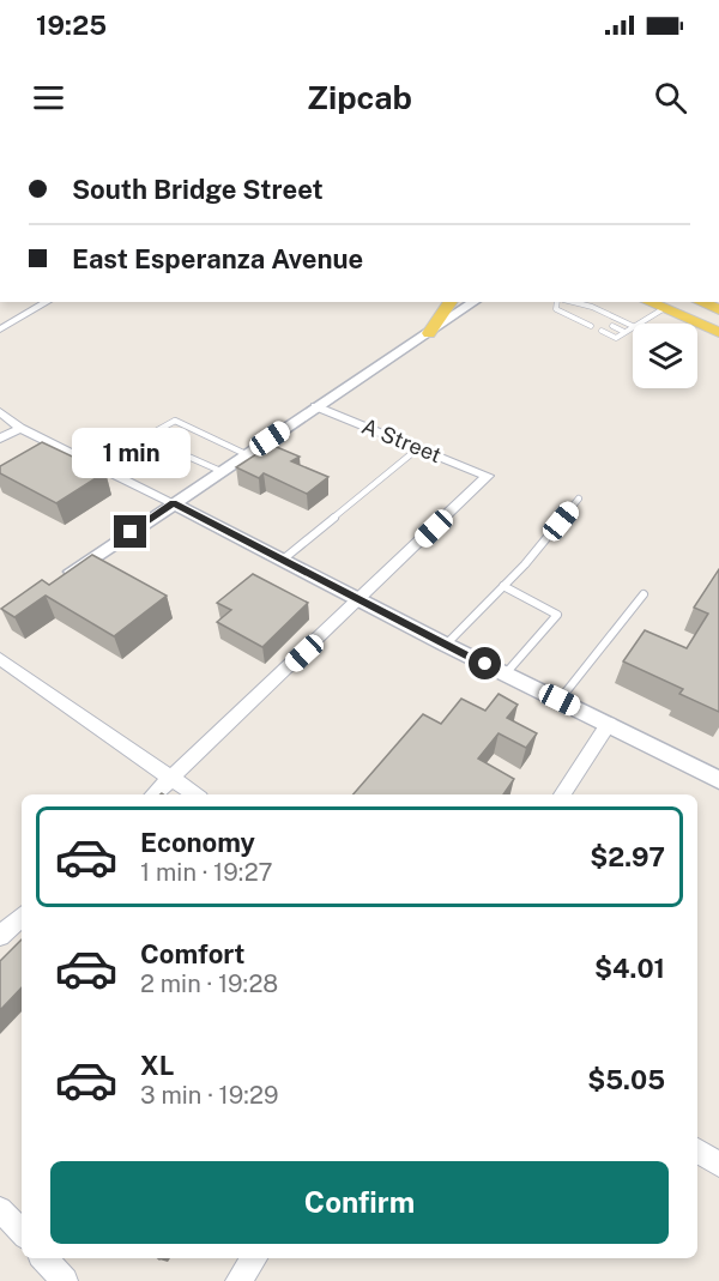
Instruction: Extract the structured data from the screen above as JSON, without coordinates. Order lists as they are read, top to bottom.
{
  "streets": {
    "street": ["A Street"]
  },
  "page": {
    "status": "19:25",
    "header": "Zipcab",
    "banner": ["South Bridge Street", "East Esperanza Avenue"],
    "bubble": "1 min",
    "list": [
      {
        "name": "Economy",
        "note": "1 min · 19:27",
        "value": "$2.97"
      },
      {
        "name": "Comfort",
        "note": "2 min · 19:28",
        "value": "$4.01"
      },
      {
        "name": "XL",
        "note": "3 min · 19:29",
        "value": "$5.05"
      }
    ],
    "buttons": "Confirm"
  }
}
